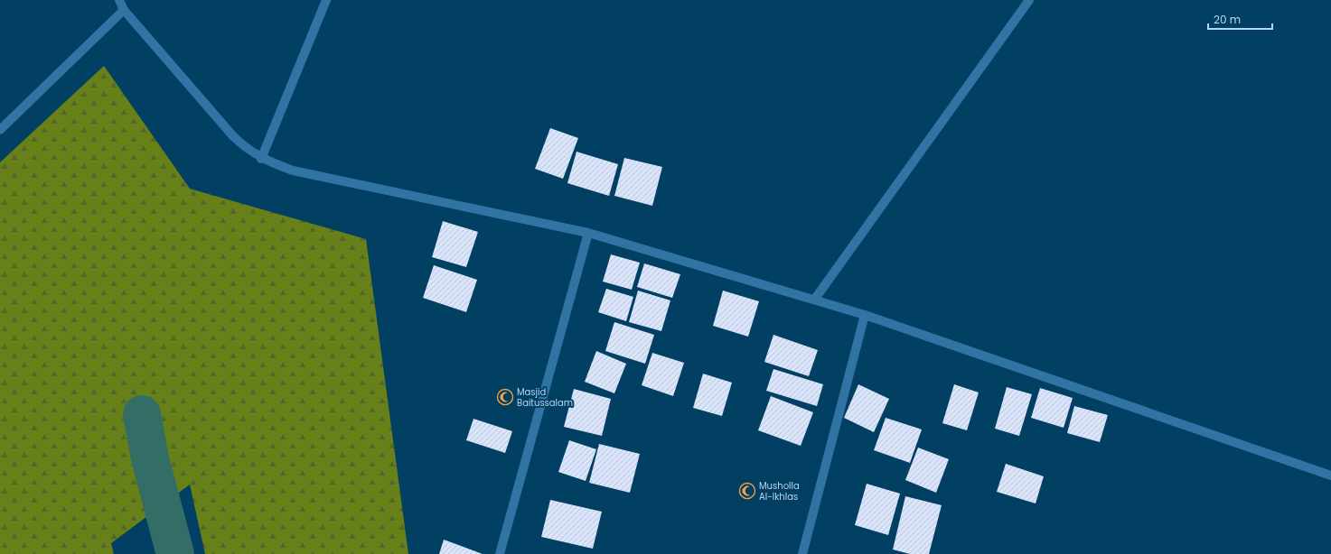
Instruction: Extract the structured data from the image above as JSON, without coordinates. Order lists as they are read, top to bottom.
{
  "places": {
    "mosque": ["Masjid Baitussalam", "Musholla Al-Ikhlas"]
  },
  "scale_bar": "20 m"
}
